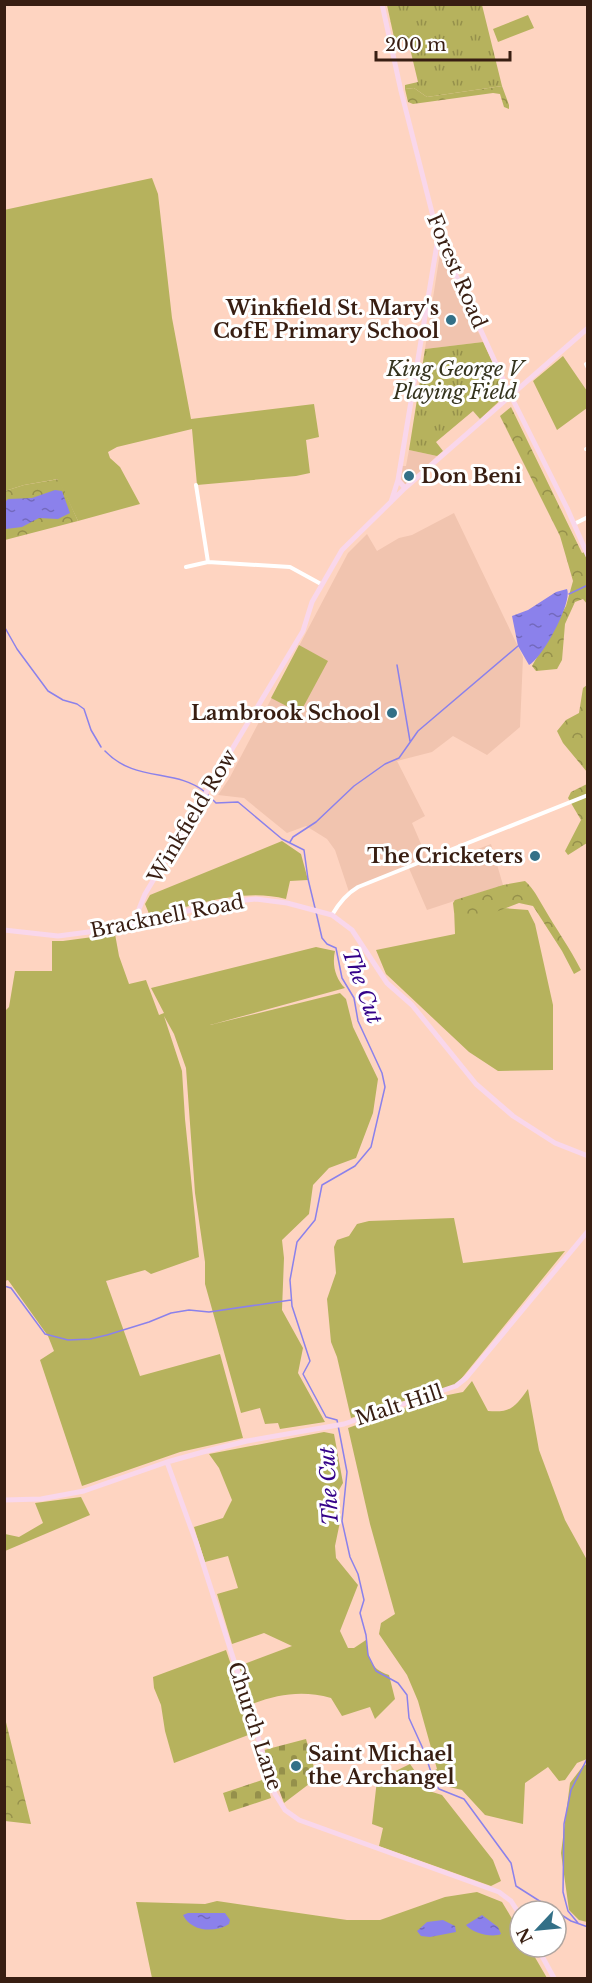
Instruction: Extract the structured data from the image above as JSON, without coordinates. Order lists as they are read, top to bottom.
{
  "streets": {
    "main road": [
      "Forest Road",
      "Winkfield Row",
      "Bracknell Road",
      "Malt Hill",
      "Church Lane"
    ]
  },
  "crossings": [
    ["Forest Road", "Winkfield Row"],
    ["Winkfield Row", "Bracknell Road"],
    ["Malt Hill", "Church Lane"]
  ],
  "water": ["The Cut"],
  "parks": ["King George V Playing Field"],
  "places": [
    "Winkfield St. Mary's CofE Primary School",
    "Don Beni",
    "Lambrook School",
    "The Cricketers",
    "Saint Michael the Archangel"
  ],
  "scale_bar": "200 m",
  "north": "bottom left"
}
